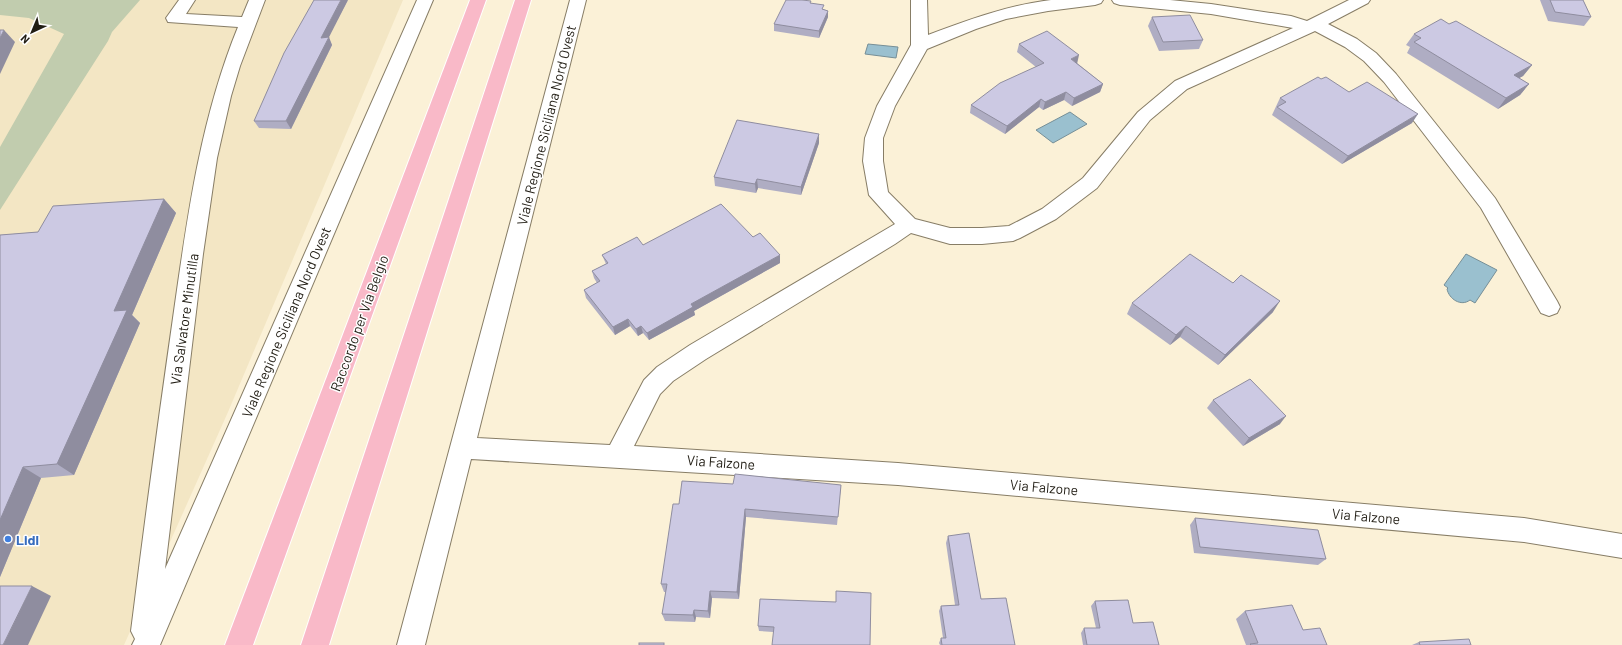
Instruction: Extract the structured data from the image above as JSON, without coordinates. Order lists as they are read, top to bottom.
{
  "streets": {
    "highway": ["Raccordo per Via Belgio"],
    "street": ["Viale Regione Siciliana Nord Ovest", "Via Salvatore Minutilla", "Via Falzone"]
  },
  "crossings": [
    ["Viale Regione Siciliana Nord Ovest", "Via Salvatore Minutilla"],
    ["Viale Regione Siciliana Nord Ovest", "Via Falzone"]
  ],
  "places": ["Lidl"],
  "north": "bottom left"
}
